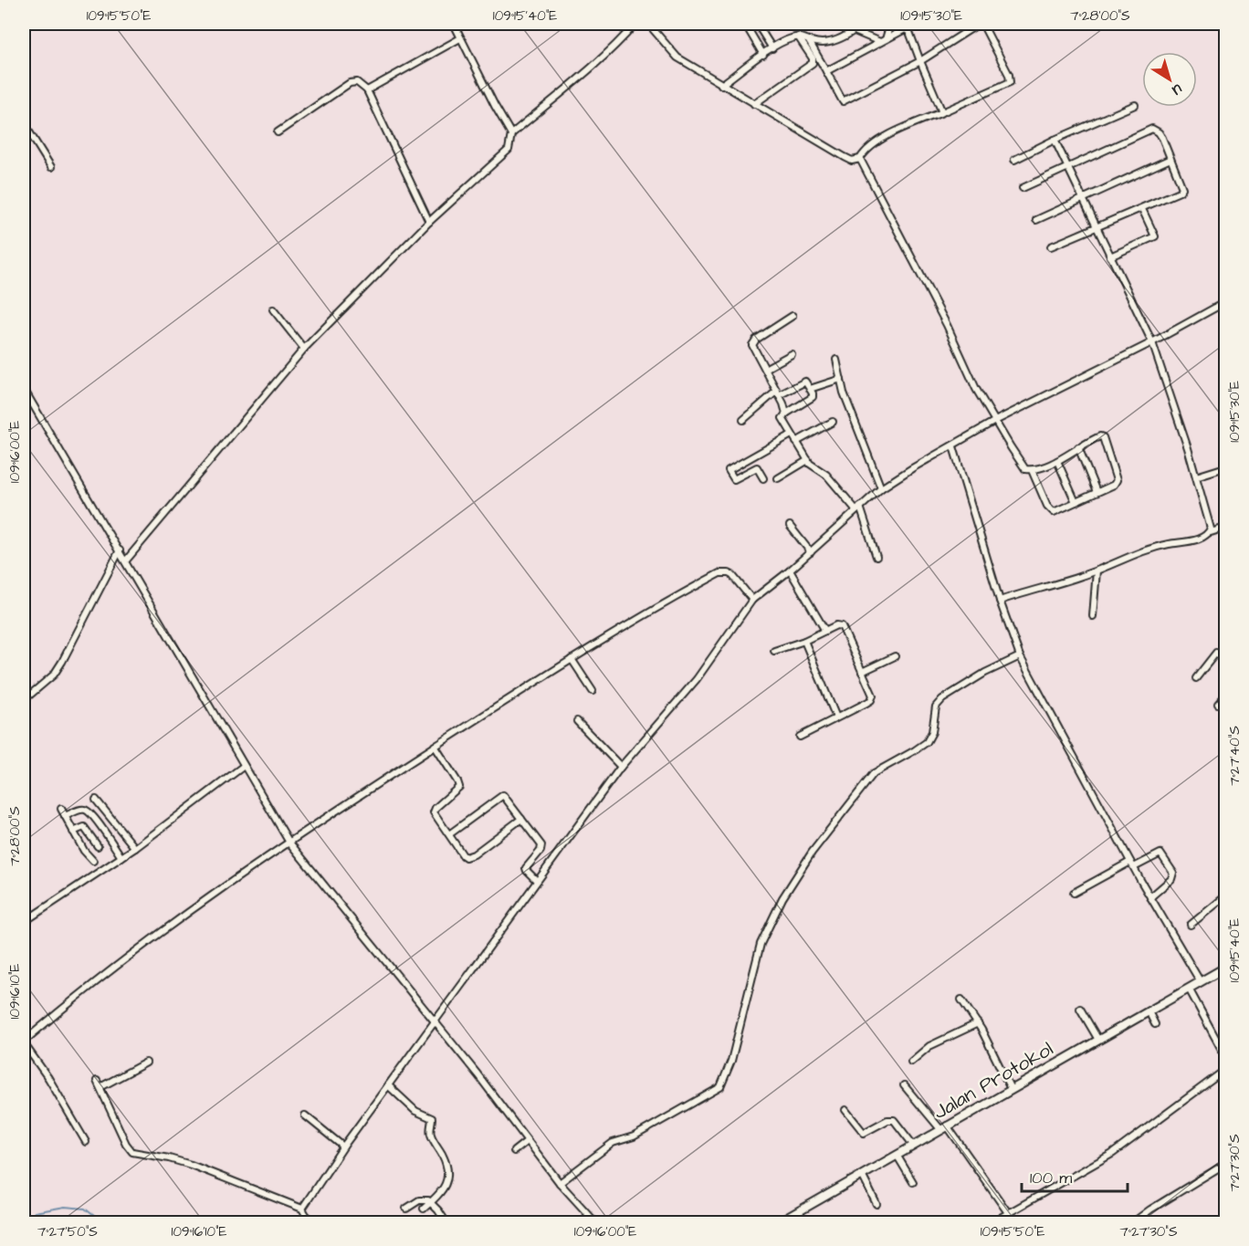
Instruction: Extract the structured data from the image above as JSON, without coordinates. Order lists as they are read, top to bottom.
{
  "streets": {
    "street": ["Jalan Protokol"]
  },
  "scale_bar": "100 m",
  "north": "bottom right",
  "coordinates": [
    "109°15'50\"E",
    "109°15'40\"E",
    "109°15'30\"E",
    "7°28'00\"S",
    "109°16'00\"E",
    "7°27'40\"S",
    "109°16'10\"E",
    "7°27'30\"S",
    "7°27'50\"S"
  ]
}
